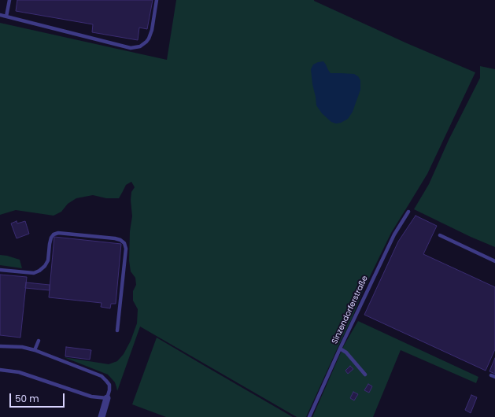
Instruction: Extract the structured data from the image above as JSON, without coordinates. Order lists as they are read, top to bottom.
{
  "streets": {
    "lane": ["Sinzendorferstraße"]
  },
  "scale_bar": "50 m"
}
